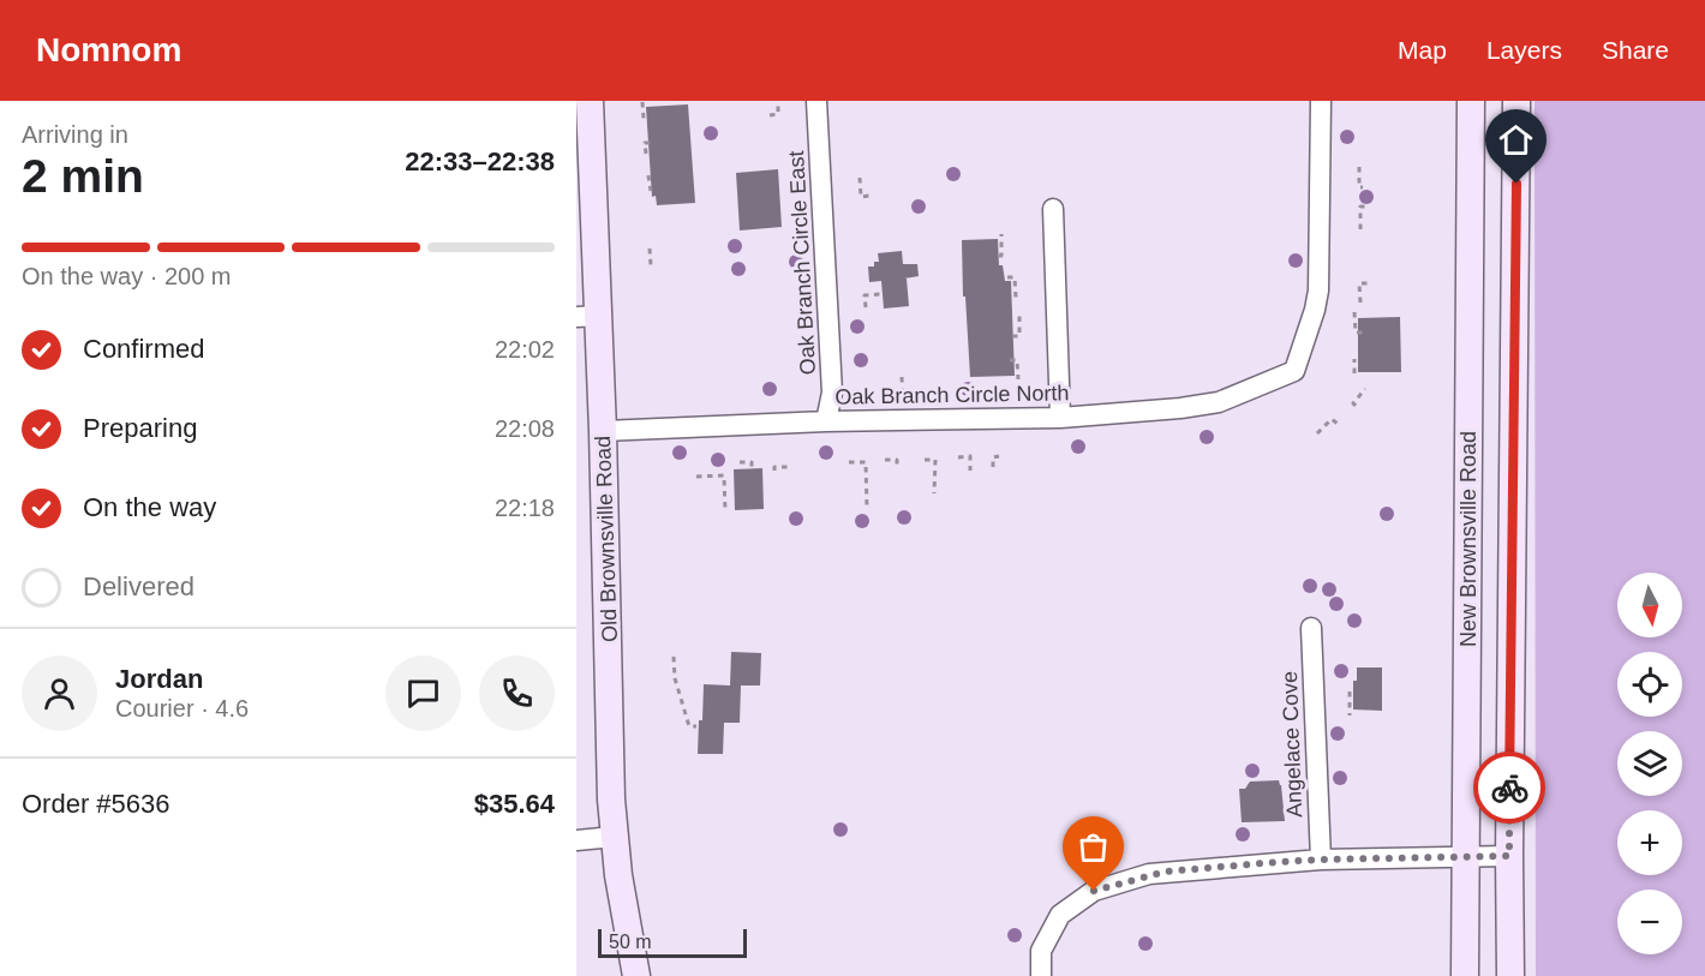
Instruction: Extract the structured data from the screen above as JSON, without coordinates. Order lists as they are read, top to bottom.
{
  "streets": {
    "main road": ["Old Brownsville Road", "New Brownsville Road"],
    "street": ["Oak Branch Circle East", "Oak Branch Circle North", "Angelace Cove"]
  },
  "crossings": [
    ["Oak Branch Circle East", "Oak Branch Circle North"],
    ["Oak Branch Circle North", "Old Brownsville Road"]
  ],
  "scale_bar": "50 m",
  "north": "bottom",
  "page": {
    "header": "Nomnom",
    "nav": ["Map", "Layers", "Share"],
    "heading": ["2 min", "Arriving in", "22:33–22:38"],
    "panel": [
      "Jordan",
      "Courier · 4.6",
      "Order #5636",
      "$35.64"
    ],
    "bar": "On the way · 200 m",
    "list": [
      ["Confirmed", "22:02"],
      ["Preparing", "22:08"],
      ["On the way", "22:18"],
      "Delivered"
    ],
    "map_buttons": ["+", "−"],
    "scale": "50 m"
  }
}
